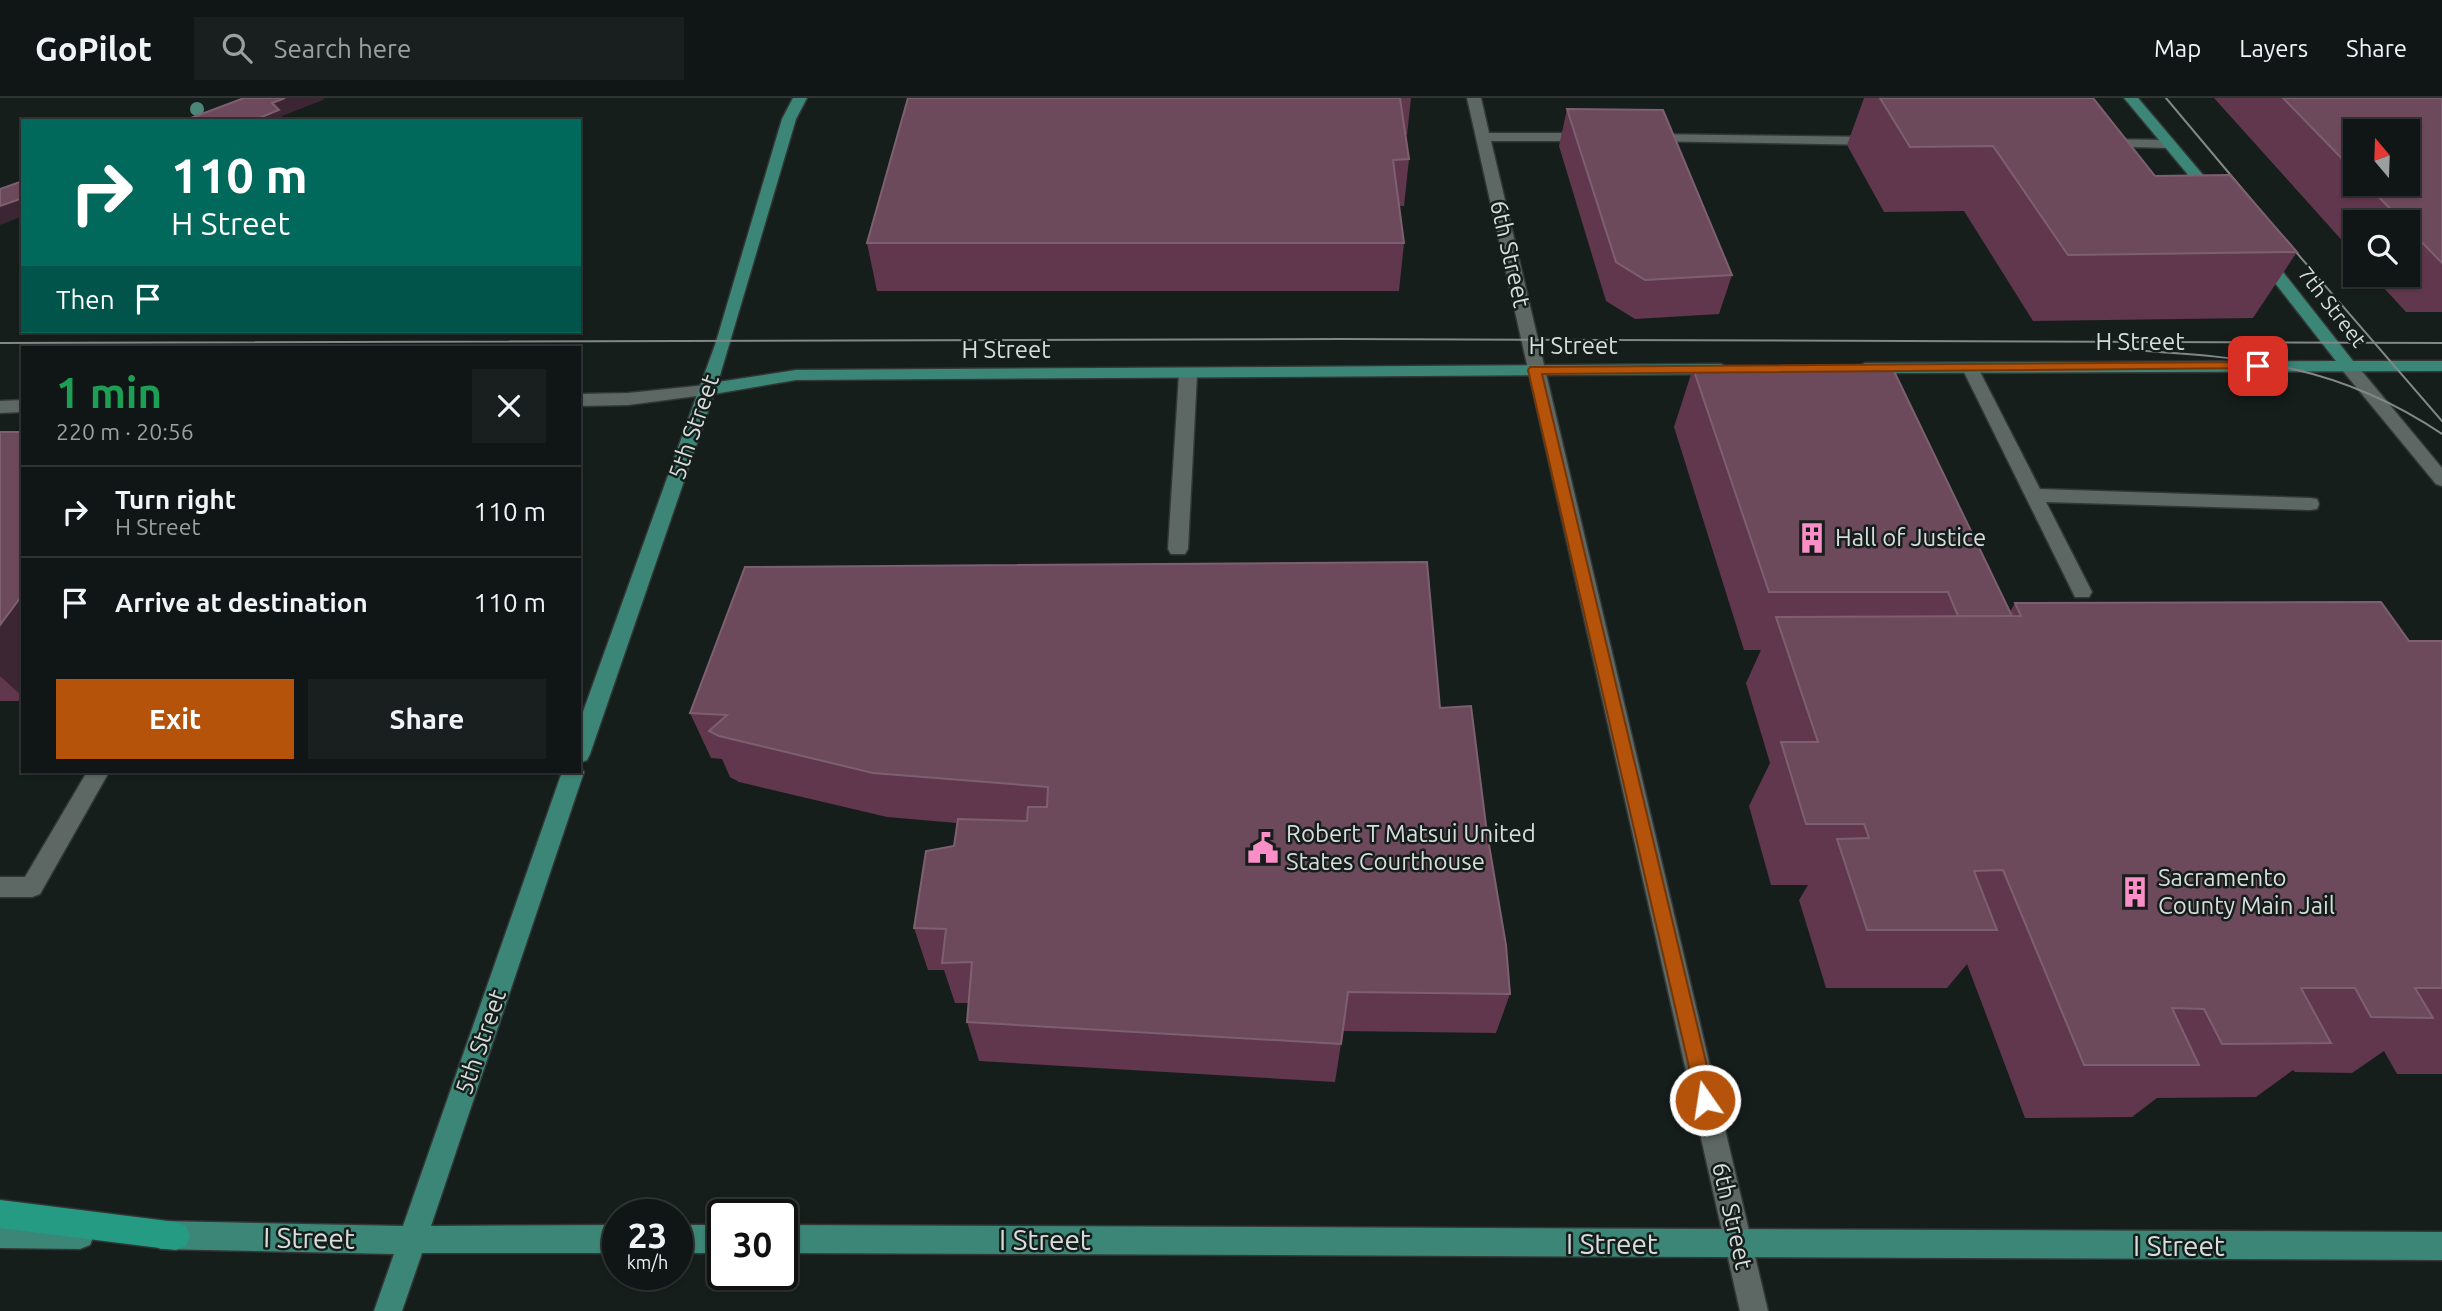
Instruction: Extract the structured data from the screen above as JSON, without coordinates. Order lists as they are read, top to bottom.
{
  "streets": {
    "main road": [
      "7th Street",
      "H Street",
      "5th Street",
      "I Street"
    ],
    "street": ["6th Street"]
  },
  "crossings": [
    ["6th Street", "H Street"],
    ["6th Street", "I Street"],
    ["7th Street", "H Street"],
    ["H Street", "5th Street"],
    ["5th Street", "I Street"]
  ],
  "places": {
    "building": ["Hall of Justice", "Sacramento County Main Jail"],
    "public building": ["Robert T Matsui United States Courthouse"]
  },
  "north": "top",
  "page": {
    "header": "GoPilot",
    "search": "Search here",
    "nav": ["Map", "Layers", "Share"],
    "turn": ["110 m", "H Street"],
    "then": "Then",
    "heading": ["1 min", "220 m · 20:56"],
    "list": [
      {
        "name": "Turn right",
        "note": "H Street",
        "value": "110 m"
      },
      {
        "name": "Arrive at destination",
        "value": "110 m"
      }
    ],
    "buttons": ["Exit", "Share"],
    "speed": "23 km/h",
    "limit": "30"
  }
}
